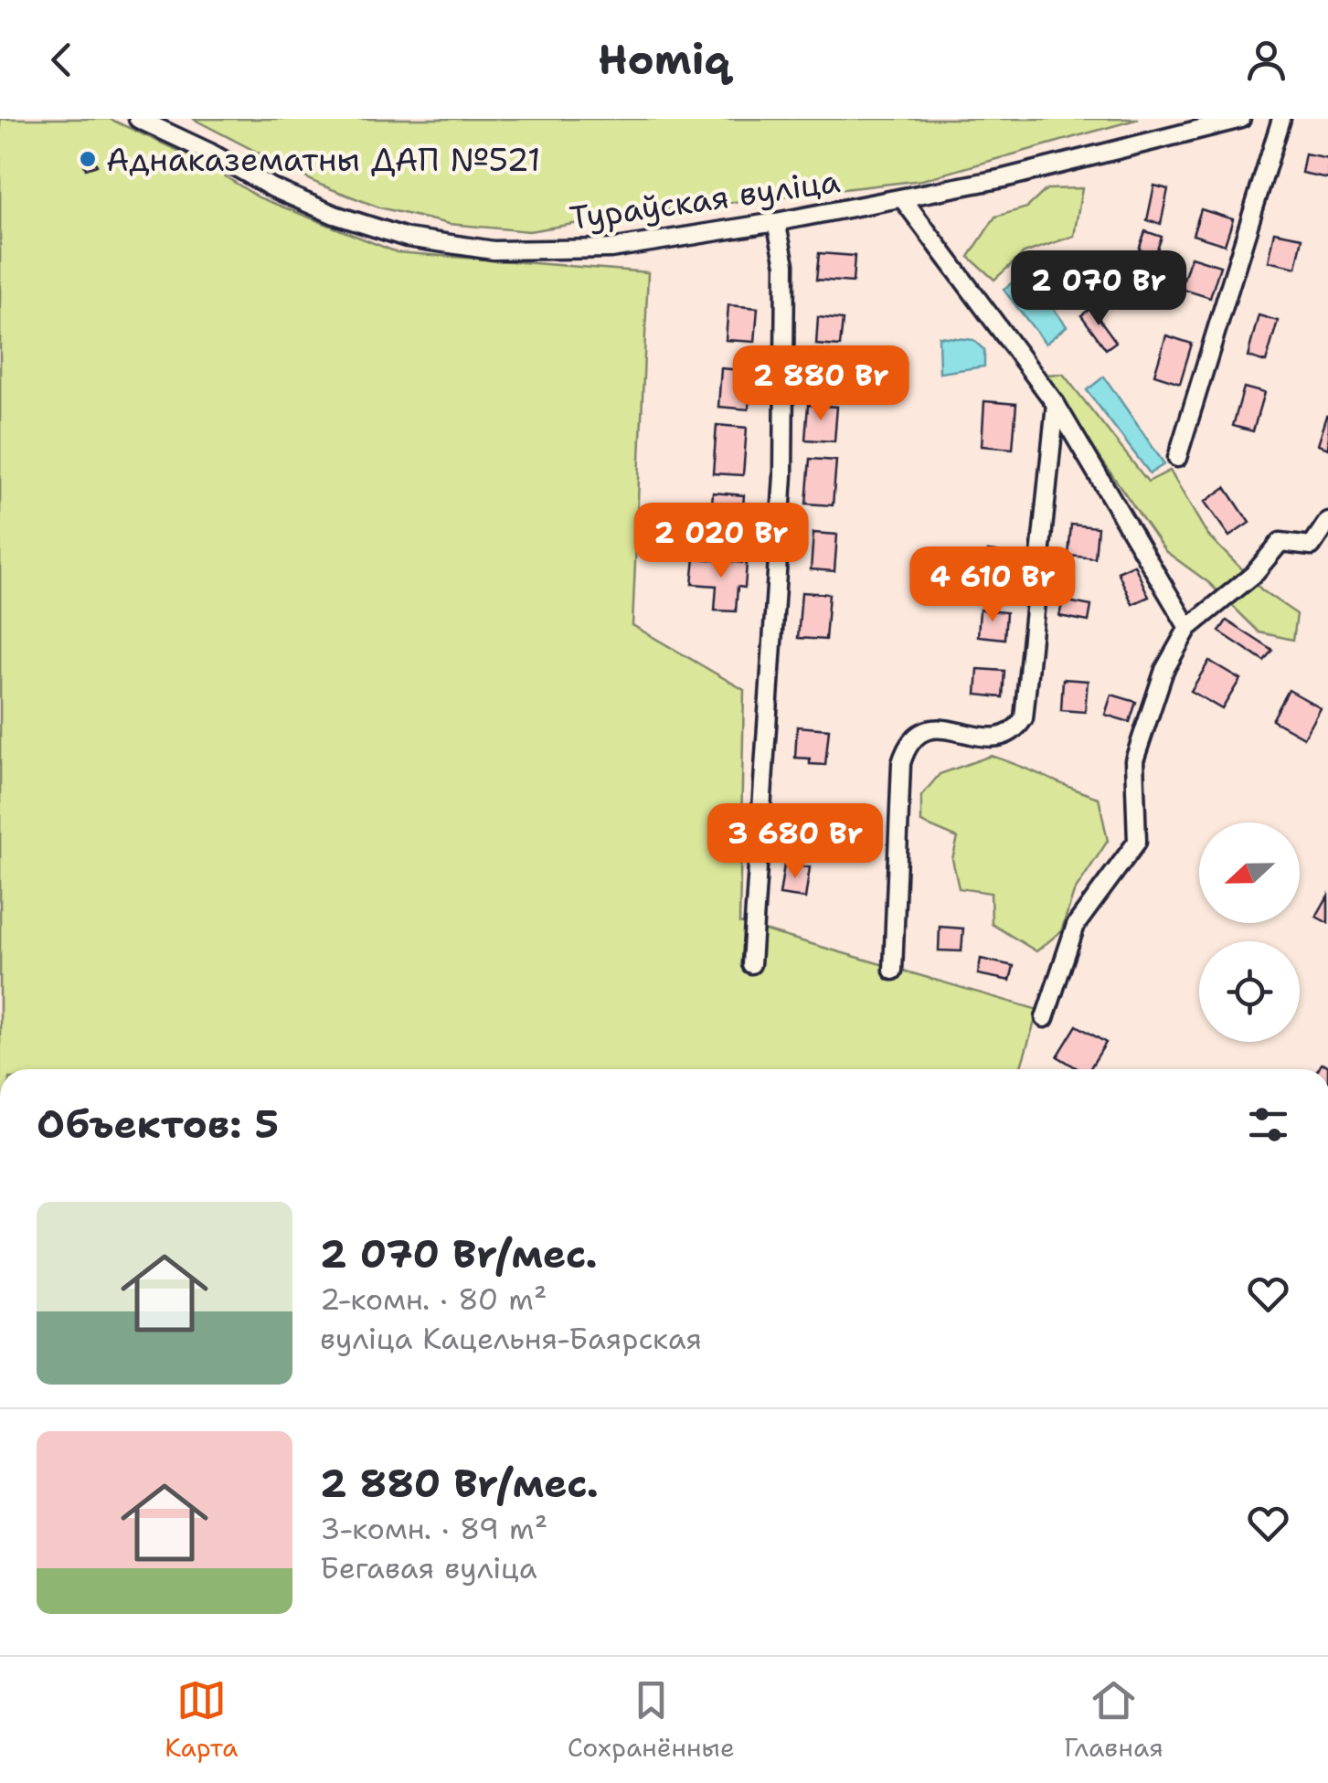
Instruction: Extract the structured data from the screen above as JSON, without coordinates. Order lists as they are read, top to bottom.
{
  "streets": {
    "street": ["Тураўская вуліца"]
  },
  "places": ["Аднаказематны ДАП №521"],
  "north": "left",
  "page": {
    "header": "Homiq",
    "price": [
      "2 070 Br",
      "2 880 Br",
      "2 020 Br",
      "4 610 Br",
      "3 680 Br"
    ],
    "heading": "Объектов: 5",
    "list": [
      {
        "name": "2 070 Br/мес.",
        "note": "2-комн. · 80 m² · вуліца Кацельня-Баярская"
      },
      {
        "name": "2 880 Br/мес.",
        "note": "3-комн. · 89 m² · Бегавая вуліца"
      }
    ],
    "tabs": ["Карта", "Сохранённые", "Главная"]
  }
}
